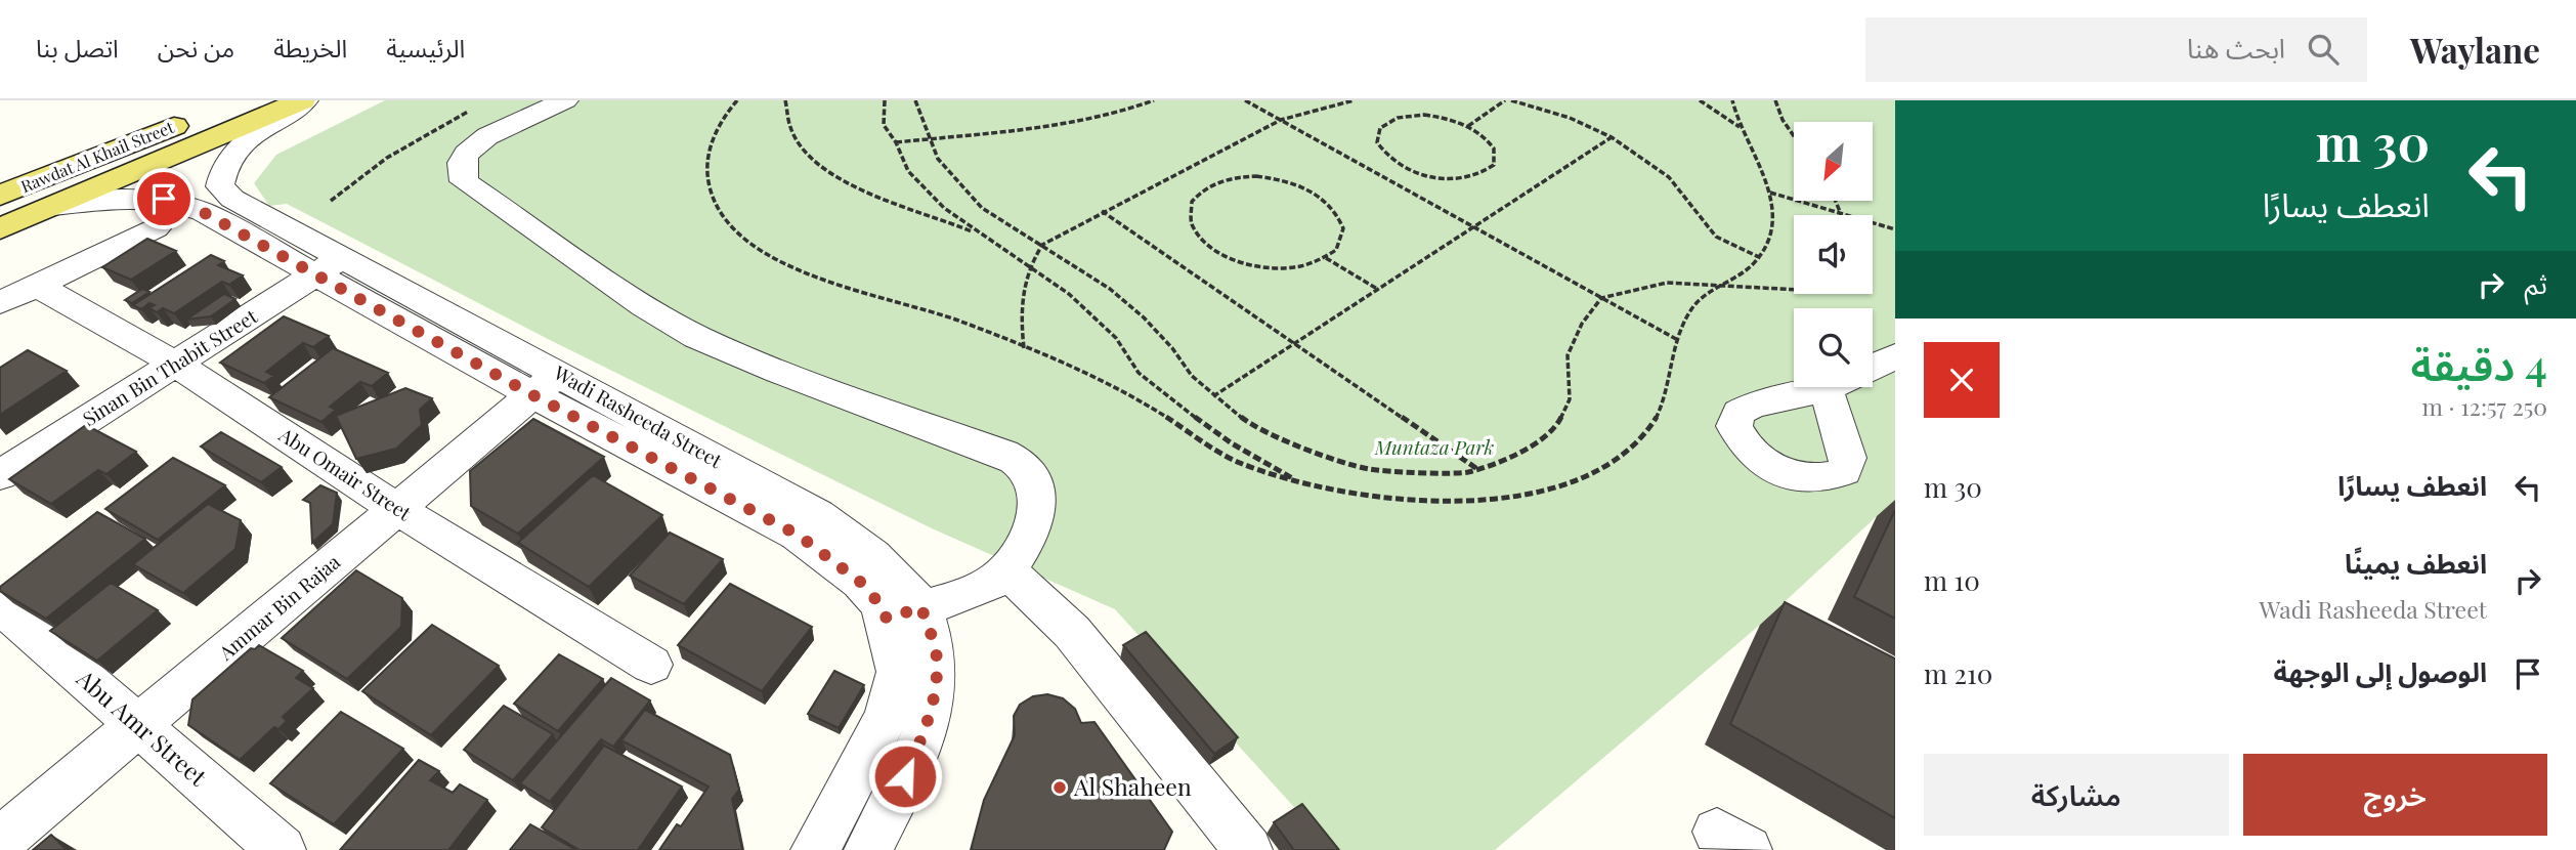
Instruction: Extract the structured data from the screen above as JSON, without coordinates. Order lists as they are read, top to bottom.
{
  "streets": {
    "main road": ["Rawdat Al Khail Street"],
    "street": [
      "Sinan Bin Thabit Street",
      "Wadi Rasheeda Street",
      "Abu Omair Street",
      "Ammar Bin Rajaa",
      "Abu Amr Street"
    ]
  },
  "crossings": [
    ["Rawdat Al Khail Street", "Wadi Rasheeda Street"],
    ["Sinan Bin Thabit Street", "Wadi Rasheeda Street"],
    ["Sinan Bin Thabit Street", "Abu Omair Street"],
    ["Wadi Rasheeda Street", "Ammar Bin Rajaa"],
    ["Abu Omair Street", "Ammar Bin Rajaa"],
    ["Ammar Bin Rajaa", "Abu Amr Street"]
  ],
  "parks": ["Muntaza Park"],
  "places": ["Al Shaheen"],
  "north": "bottom left",
  "page": {
    "header": "Waylane",
    "search": "ابحث هنا",
    "nav": [
      "الرئيسية",
      "الخريطة",
      "من نحن",
      "اتصل بنا"
    ],
    "turn": ["30 m", "انعطف يسارًا"],
    "then": "ثم",
    "heading": ["4 دقيقة", "250 m · 12:57"],
    "list": [
      {
        "name": "انعطف يسارًا",
        "value": "30 m"
      },
      {
        "name": "انعطف يمينًا",
        "note": "Wadi Rasheeda Street",
        "value": "10 m"
      },
      {
        "name": "الوصول إلى الوجهة",
        "value": "210 m"
      }
    ],
    "buttons": ["خروج", "مشاركة"]
  }
}
